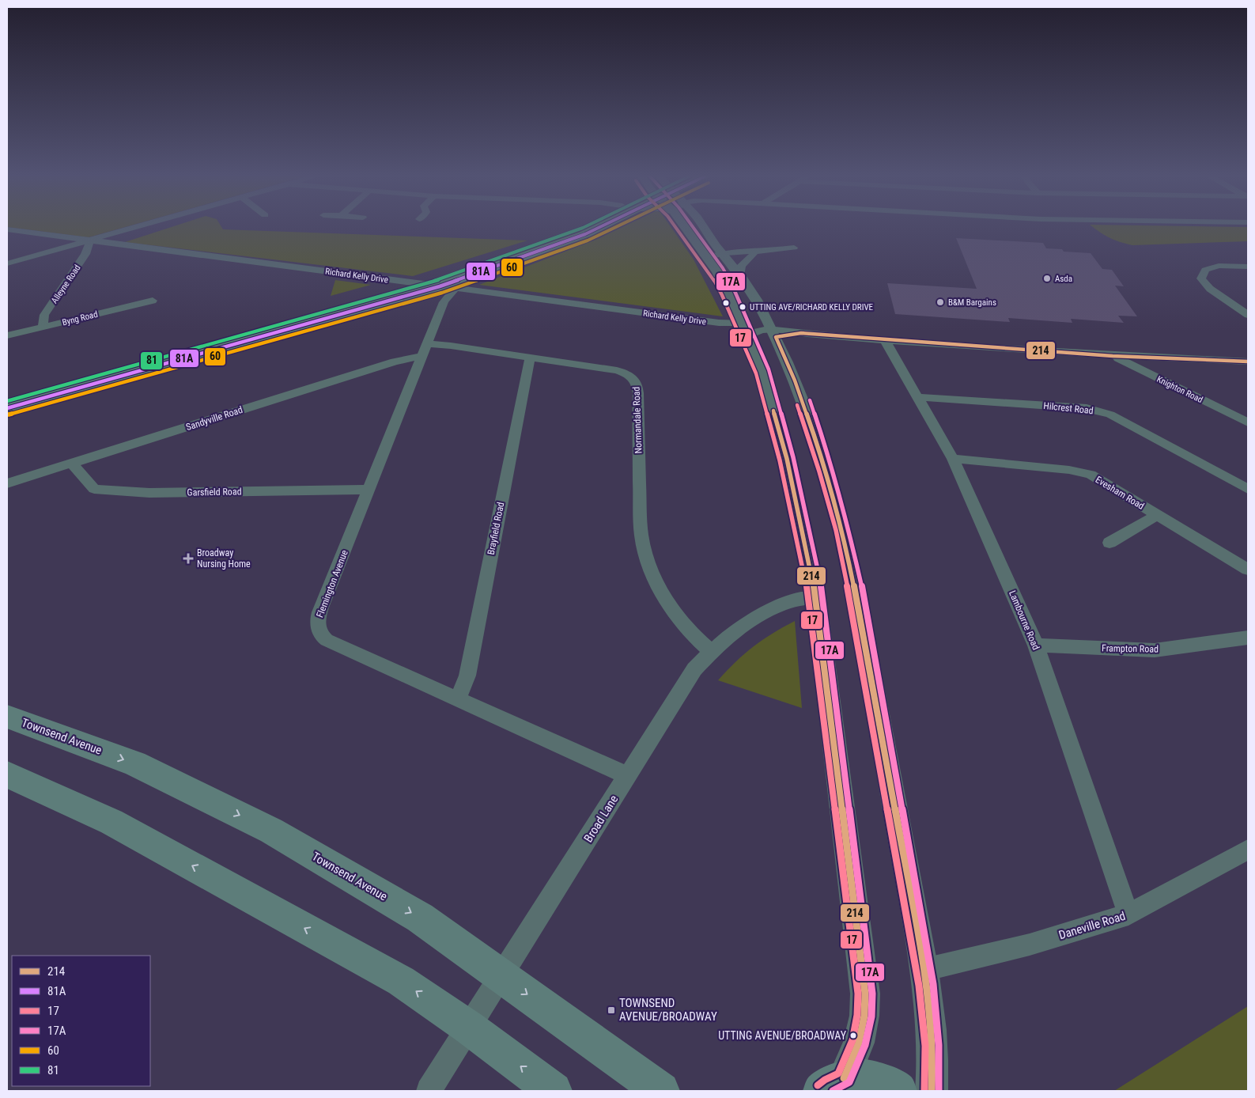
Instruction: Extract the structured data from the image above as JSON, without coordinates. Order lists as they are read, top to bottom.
{
  "streets": {
    "main road": ["Townsend Avenue"],
    "street": [
      "Richard Kelly Drive",
      "Alleyne Road",
      "Byng Road",
      "Knighton Road",
      "Hilcrest Road",
      "Sandyville Road",
      "Normandale Road",
      "Garsfield Road",
      "Evesham Road",
      "Brayfield Road",
      "Flemington Avenue",
      "Lambourne Road",
      "Frampton Road",
      "Broad Lane",
      "Daneville Road"
    ]
  },
  "crossings": [
    ["Richard Kelly Drive", "Alleyne Road"],
    ["Richard Kelly Drive", "Knighton Road"],
    ["Richard Kelly Drive", "Flemington Avenue"],
    ["Richard Kelly Drive", "Lambourne Road"],
    ["Alleyne Road", "Byng Road"],
    ["Hilcrest Road", "Lambourne Road"],
    ["Sandyville Road", "Normandale Road"],
    ["Sandyville Road", "Garsfield Road"],
    ["Sandyville Road", "Flemington Avenue"],
    ["Normandale Road", "Brayfield Road"],
    ["Normandale Road", "Flemington Avenue"],
    ["Normandale Road", "Broad Lane"],
    ["Garsfield Road", "Flemington Avenue"],
    ["Evesham Road", "Lambourne Road"],
    ["Brayfield Road", "Flemington Avenue"],
    ["Flemington Avenue", "Broad Lane"],
    ["Lambourne Road", "Frampton Road"],
    ["Lambourne Road", "Daneville Road"],
    ["Townsend Avenue", "Broad Lane"]
  ],
  "places": {
    "other": [
      "Asda",
      "B&M Bargains",
      "UTTING AVE/RICHARD KELLY DRIVE",
      "UTTING AVENUE/BROADWAY"
    ],
    "health": ["Broadway Nursing Home"],
    "transit": ["TOWNSEND AVENUE/BROADWAY"]
  },
  "lines": [
    "transit line 81A",
    "transit line 17",
    "transit line 17A",
    "transit line 60",
    "transit line 81",
    "transit line 214"
  ],
  "legend": [
    "214",
    "81A",
    "17",
    "17A",
    "60",
    "81"
  ]
}
